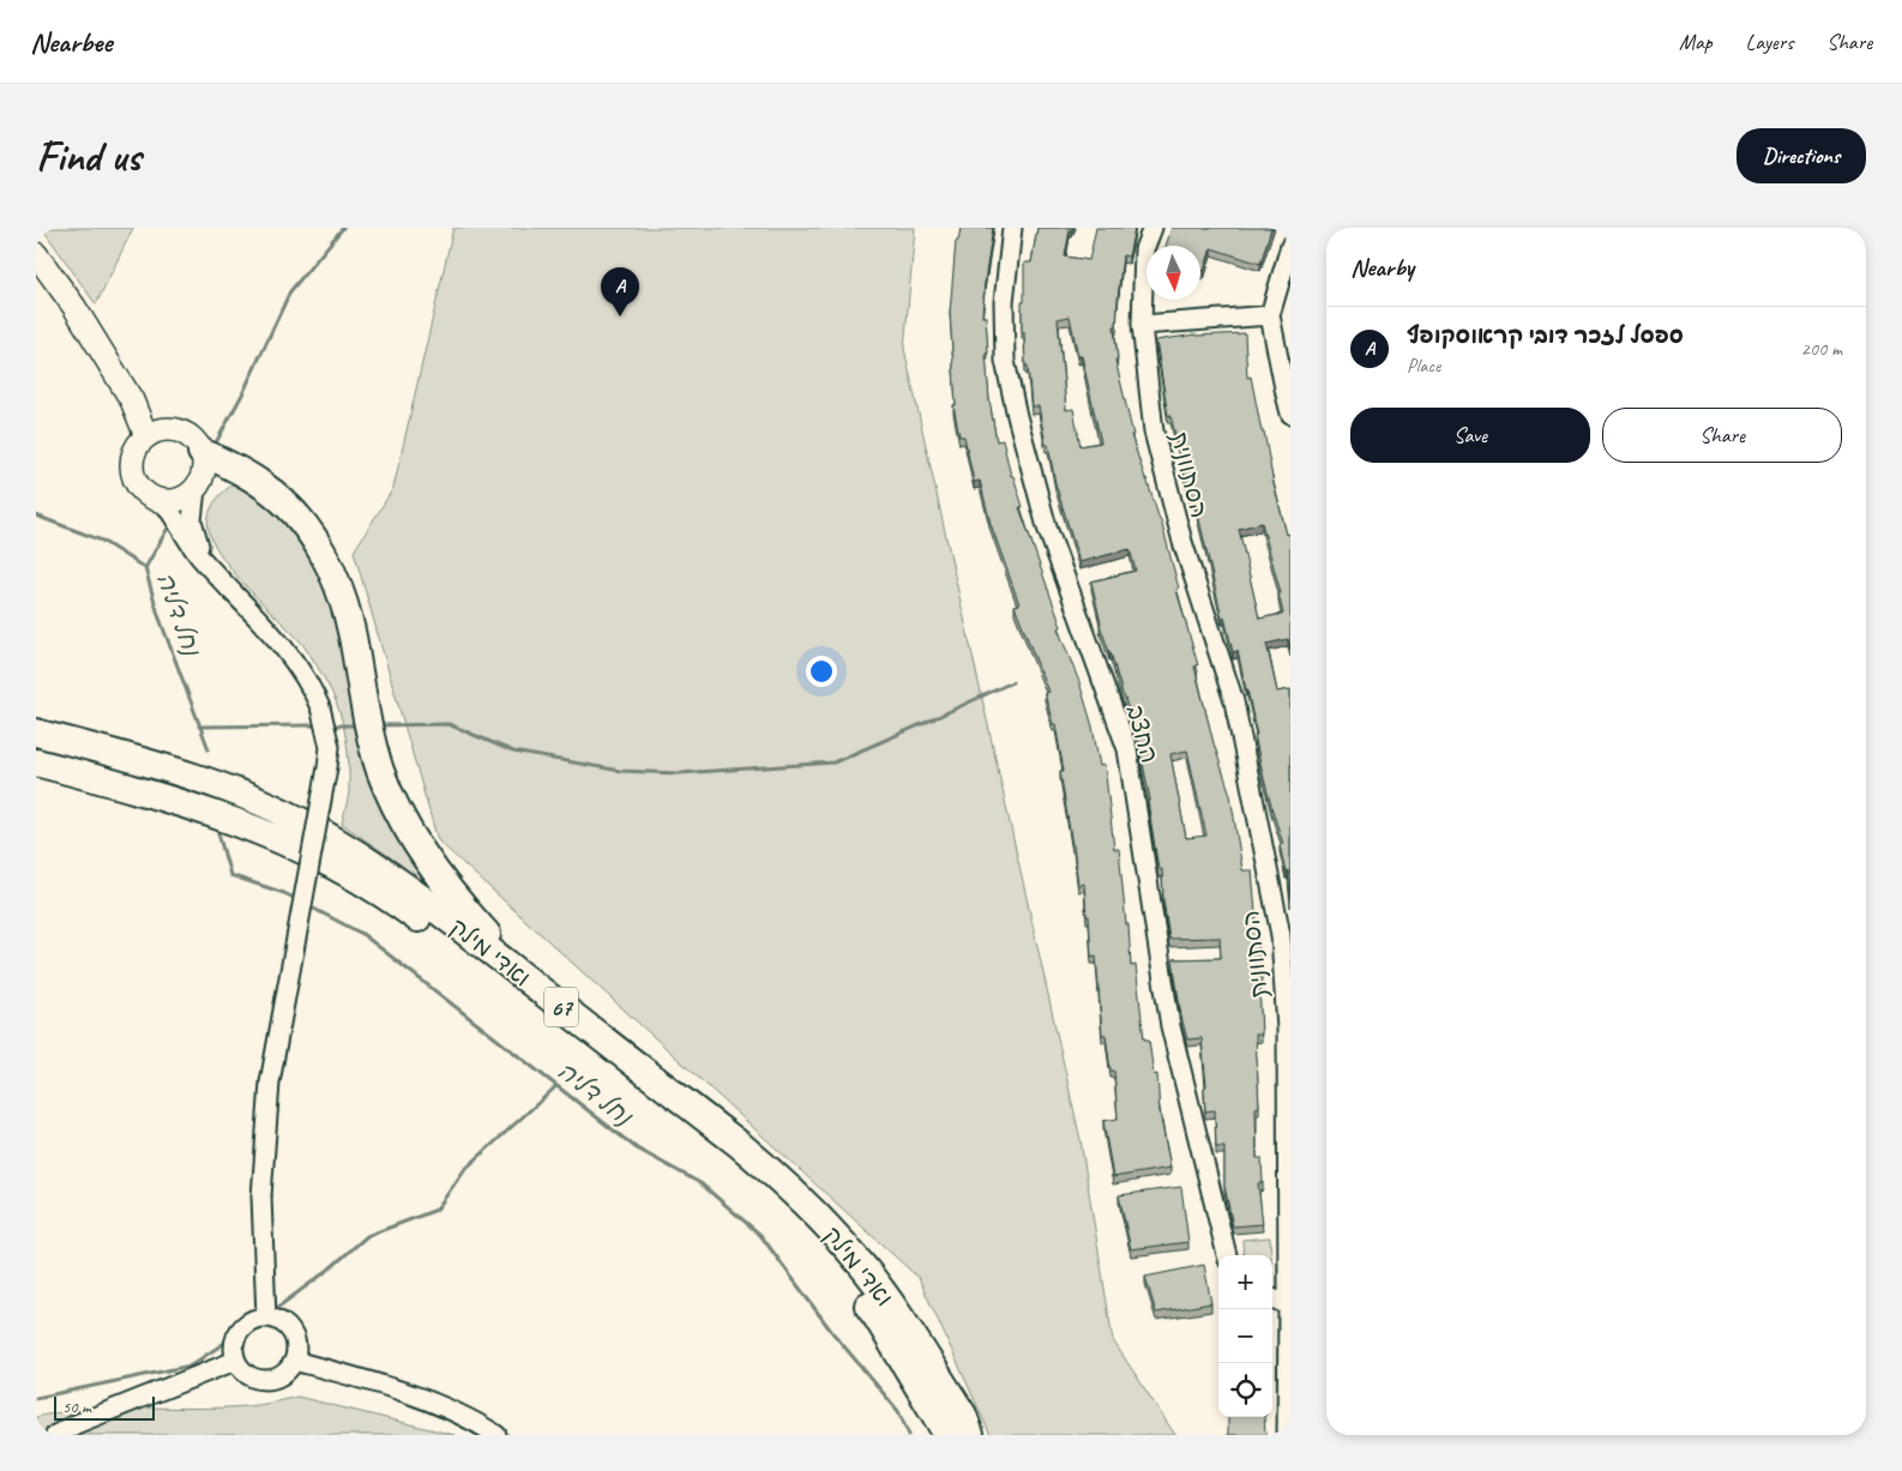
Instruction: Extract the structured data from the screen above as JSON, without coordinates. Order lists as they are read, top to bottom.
{
  "streets": {
    "highway": ["ואדי מילק", "67"],
    "street": ["הסתוונית", "החצב"]
  },
  "water": ["נחל דליה"],
  "scale_bar": "50 m",
  "north": "bottom",
  "page": {
    "header": "Nearbee",
    "nav": ["Map", "Layers", "Share"],
    "buttons": [
      "Directions",
      ["Save", "Share"]
    ],
    "title": "Find us",
    "heading": "Nearby",
    "pins": "A",
    "list": [
      {
        "mark": "A",
        "name": "ספסל לזכר דובי קראוסקופף",
        "note": "Place",
        "value": "200 m"
      }
    ],
    "map_buttons": ["+", "−"],
    "scale": "50 m"
  }
}
